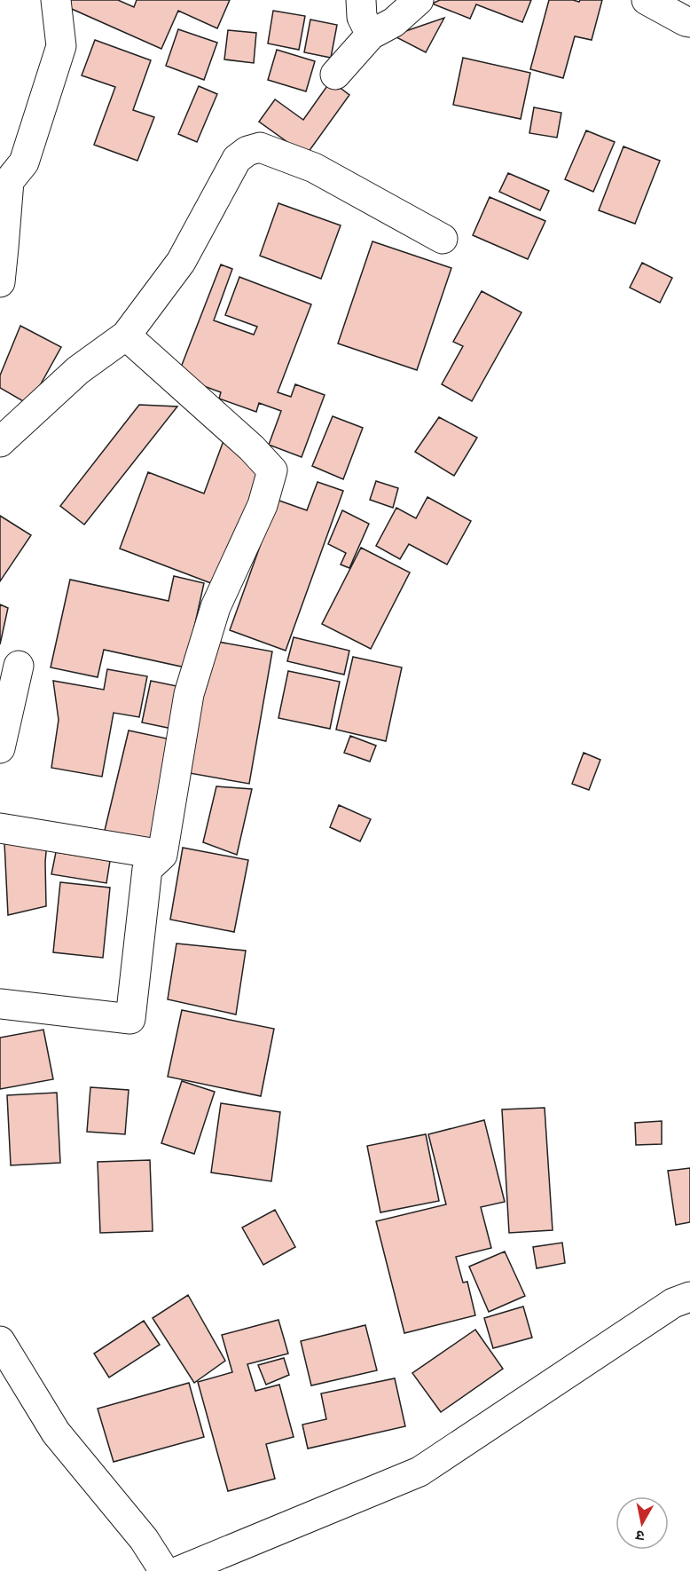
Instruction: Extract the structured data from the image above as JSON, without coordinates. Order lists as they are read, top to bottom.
{
  "north": "bottom"
}
